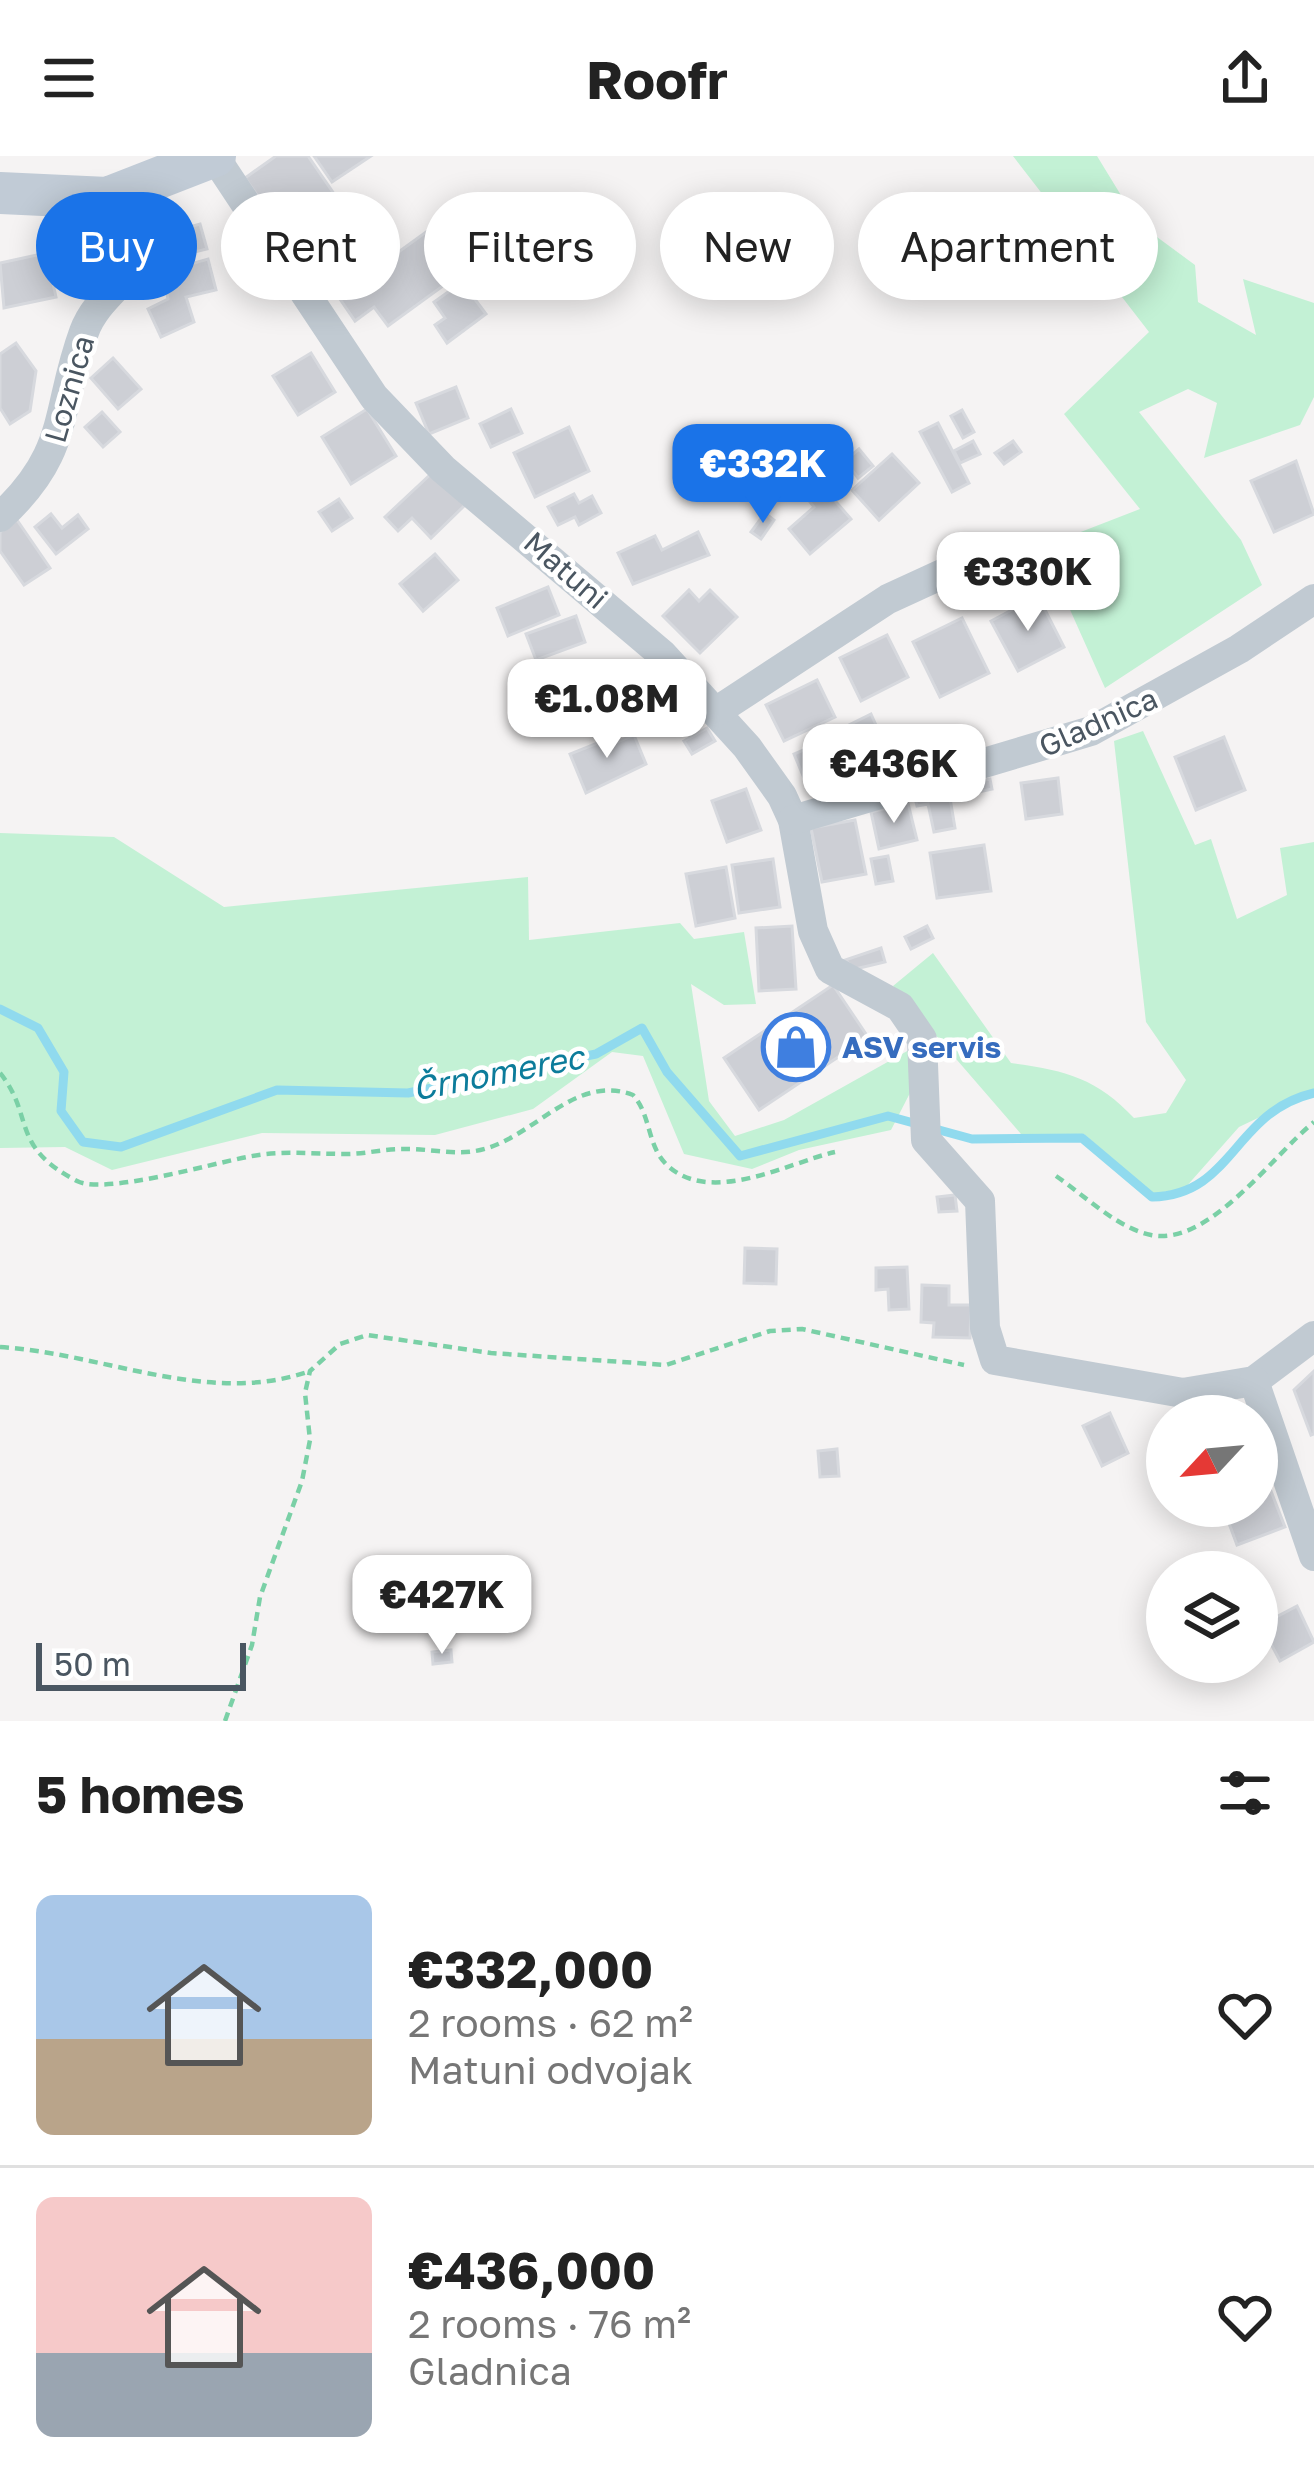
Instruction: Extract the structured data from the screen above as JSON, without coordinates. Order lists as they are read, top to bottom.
{
  "streets": {
    "street": ["Loznica", "Matuni", "Gladnica"]
  },
  "crossings": [
    ["Matuni", "Gladnica"]
  ],
  "water": ["Črnomerec"],
  "places": {
    "shop": ["ASV servis"]
  },
  "scale_bar": "50 m",
  "north": "bottom left",
  "page": {
    "header": "Roofr",
    "chip": [
      "Buy",
      "Rent",
      "Filters",
      "New",
      "Apartment"
    ],
    "price": [
      "€332K",
      "€330K",
      "€1.08M",
      "€436K",
      "€427K"
    ],
    "scale": "50 m",
    "heading": "5 homes",
    "list": [
      {
        "name": "€332,000",
        "note": "2 rooms · 62 m² · Matuni odvojak"
      },
      {
        "name": "€436,000",
        "note": "2 rooms · 76 m² · Gladnica"
      }
    ]
  }
}
